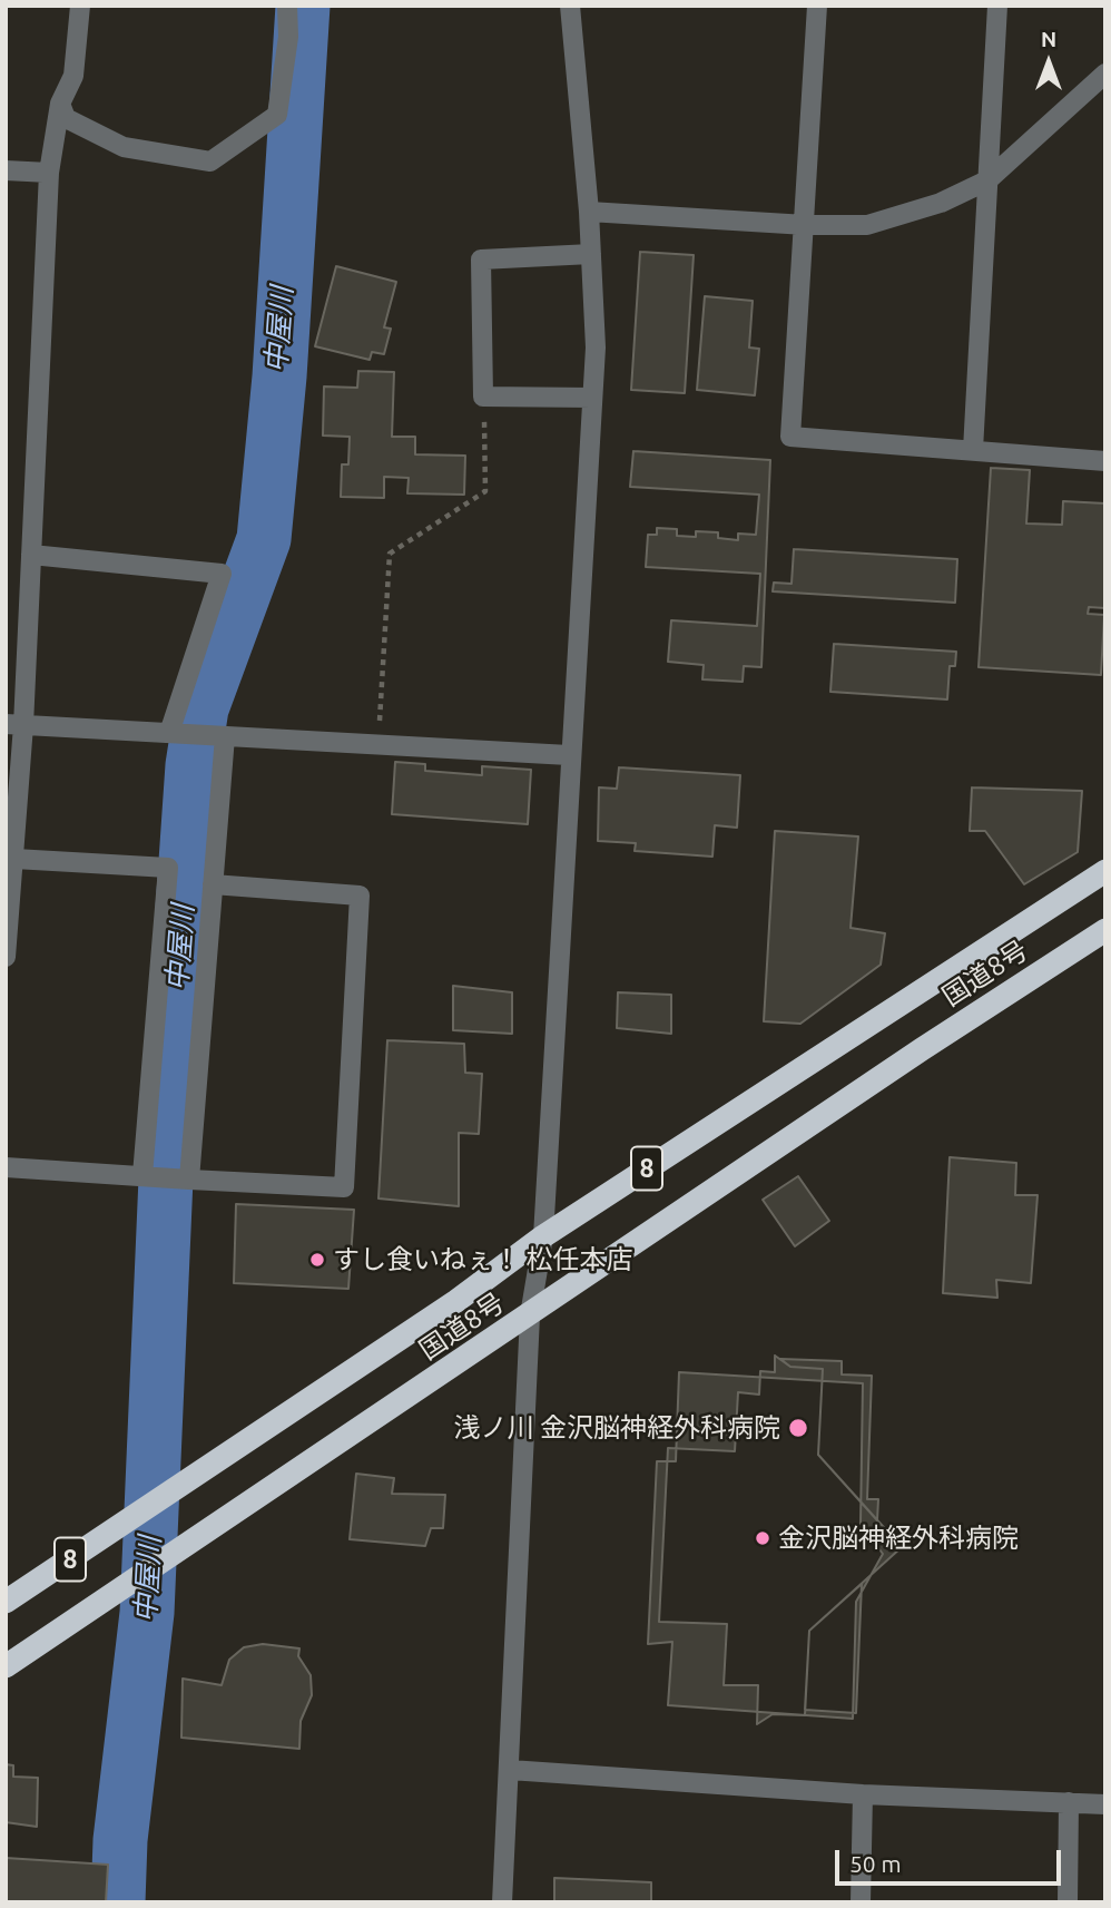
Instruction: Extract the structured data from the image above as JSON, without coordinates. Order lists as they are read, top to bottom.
{
  "streets": {
    "highway": ["国道8号", "8"]
  },
  "water": ["中屋川"],
  "places": ["すし食いねぇ！ 松任本店", "浅ノ川 金沢脳神経外科病院", "金沢脳神経外科病院"],
  "scale_bar": "50 m",
  "north": "top"
}
